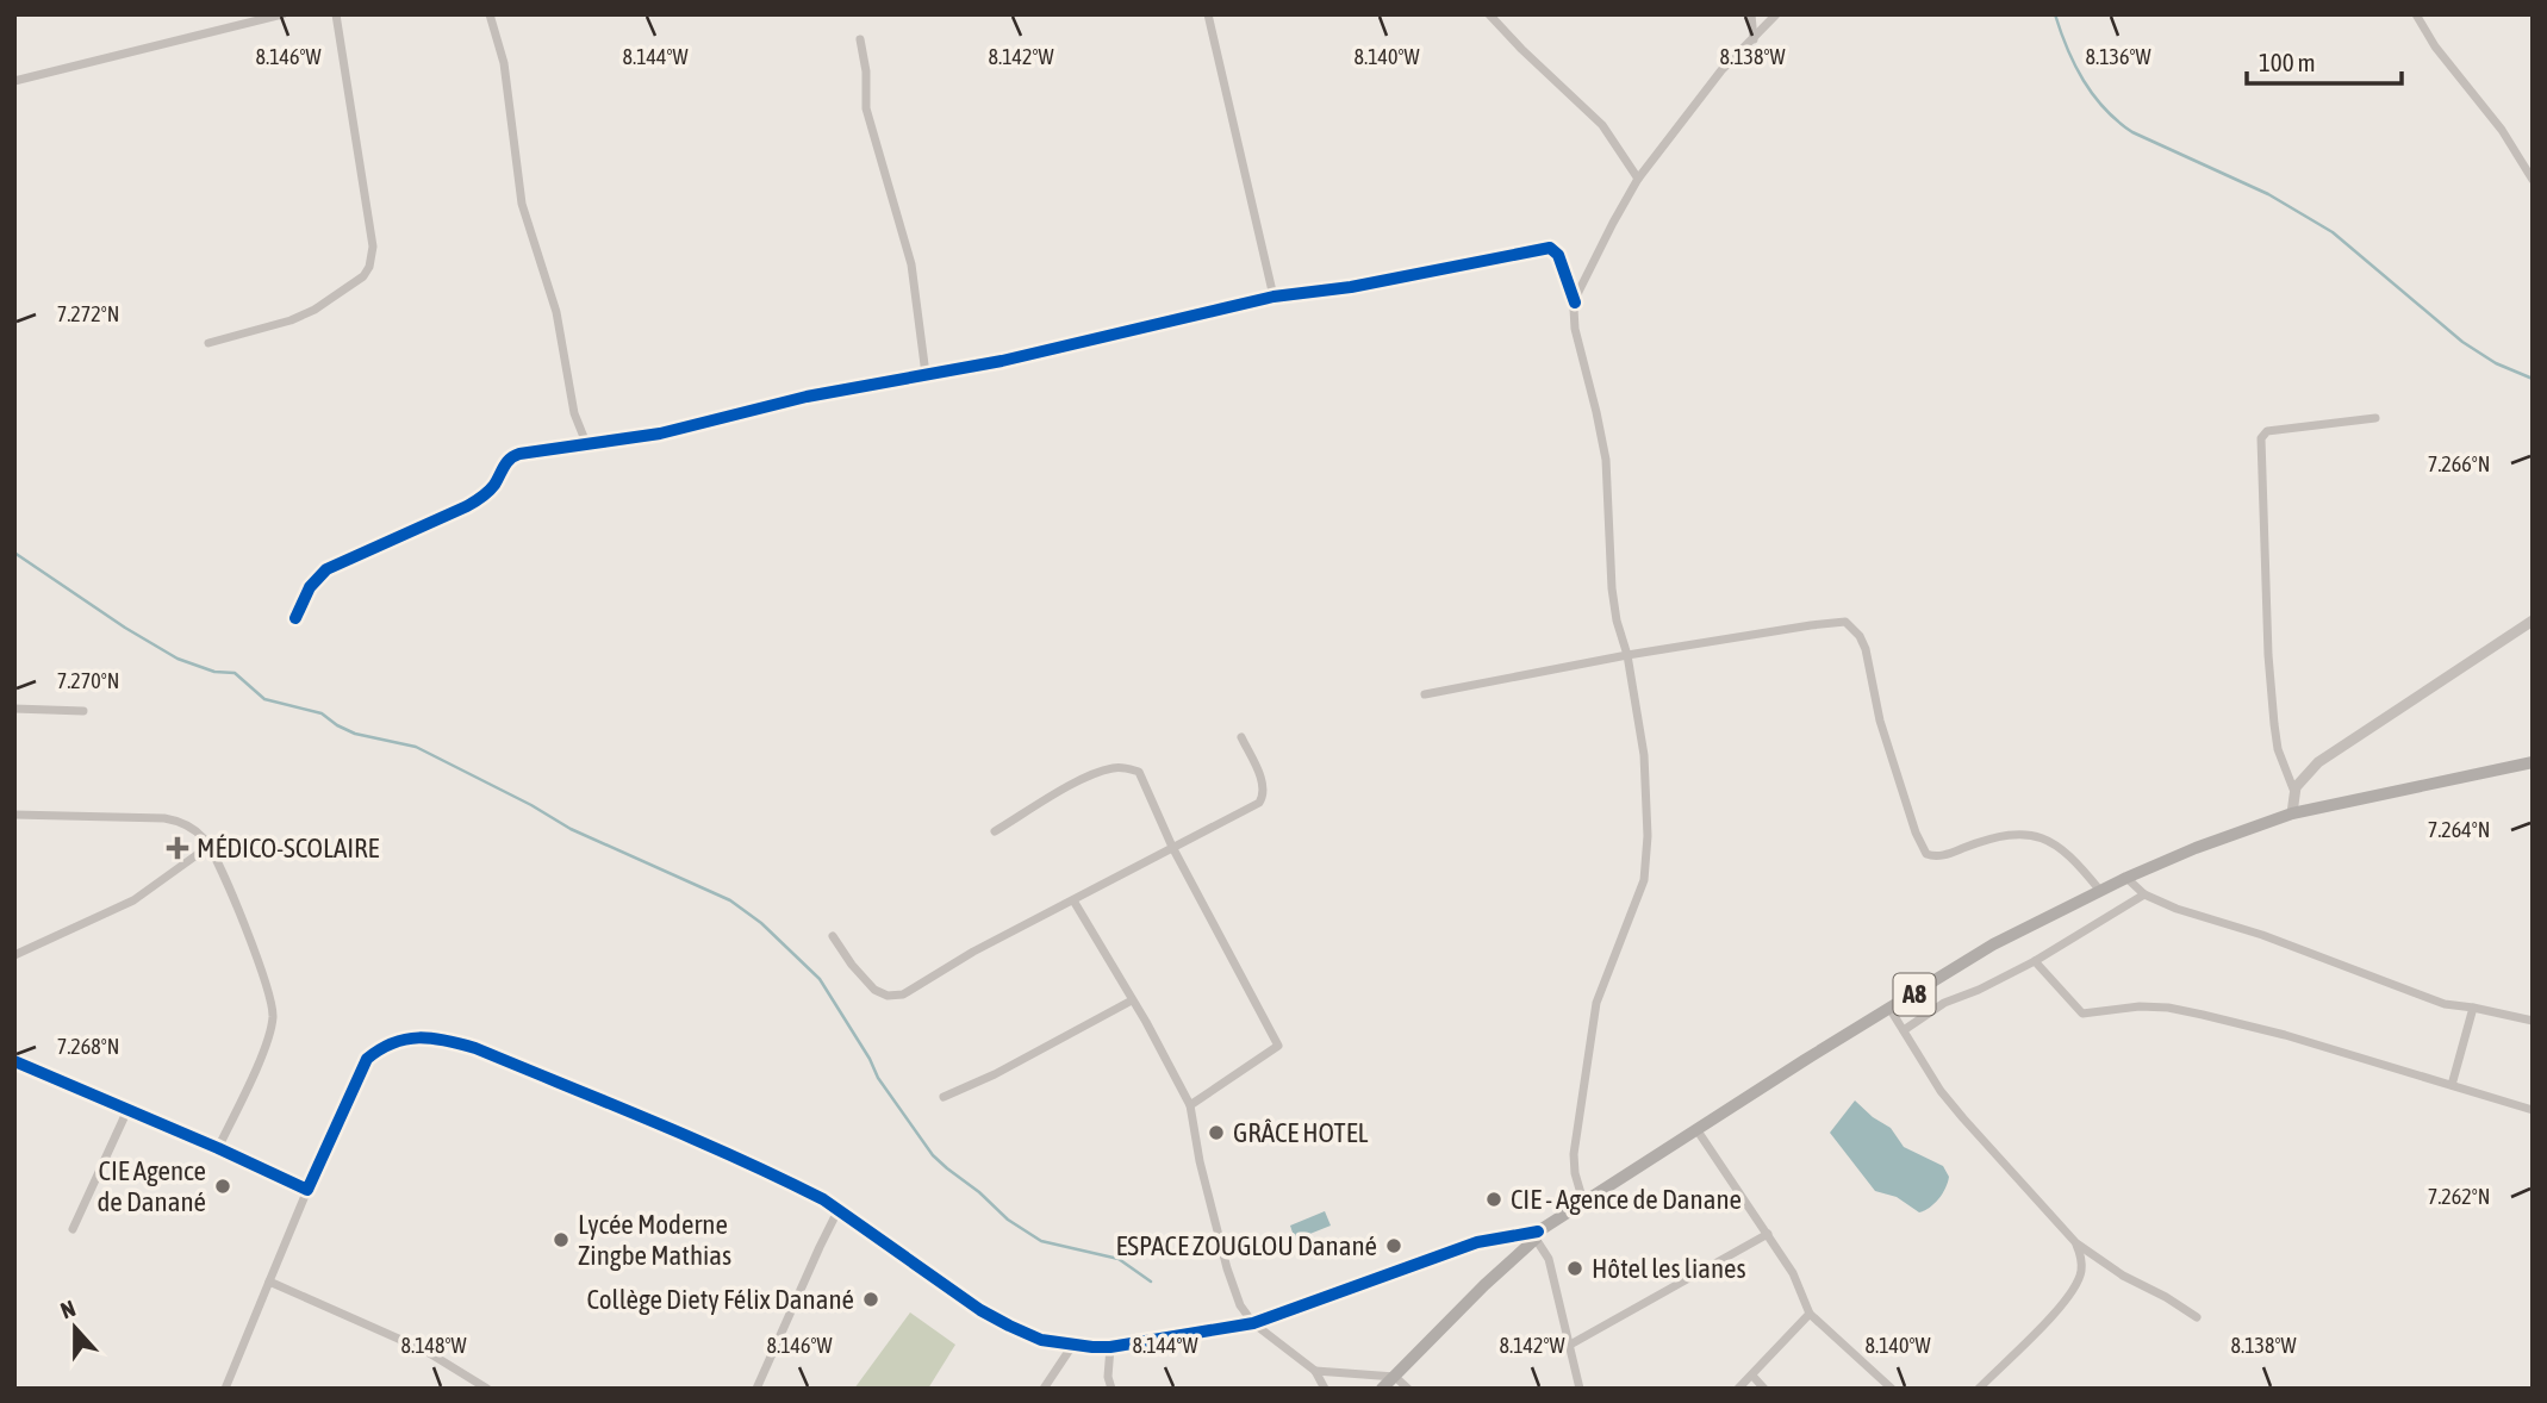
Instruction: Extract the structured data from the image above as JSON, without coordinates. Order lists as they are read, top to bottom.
{
  "streets": {
    "main road": ["A8"]
  },
  "places": {
    "health": ["MÉDICO-SCOLAIRE"],
    "other": [
      "GRÂCE HOTEL",
      "CIE Agence de Danané",
      "CIE - Agence de Danane",
      "Lycée Moderne Zingbe Mathias",
      "ESPACE ZOUGLOU Danané",
      "Hôtel les lianes",
      "Collège Diety Félix Danané"
    ]
  },
  "scale_bar": "100 m",
  "north": "top",
  "coordinates": [
    "8.146°W",
    "8.144°W",
    "8.142°W",
    "8.140°W",
    "8.138°W",
    "8.136°W",
    "7.272°N",
    "7.266°N",
    "7.270°N",
    "7.264°N",
    "7.268°N",
    "7.262°N",
    "8.148°W"
  ]
}
